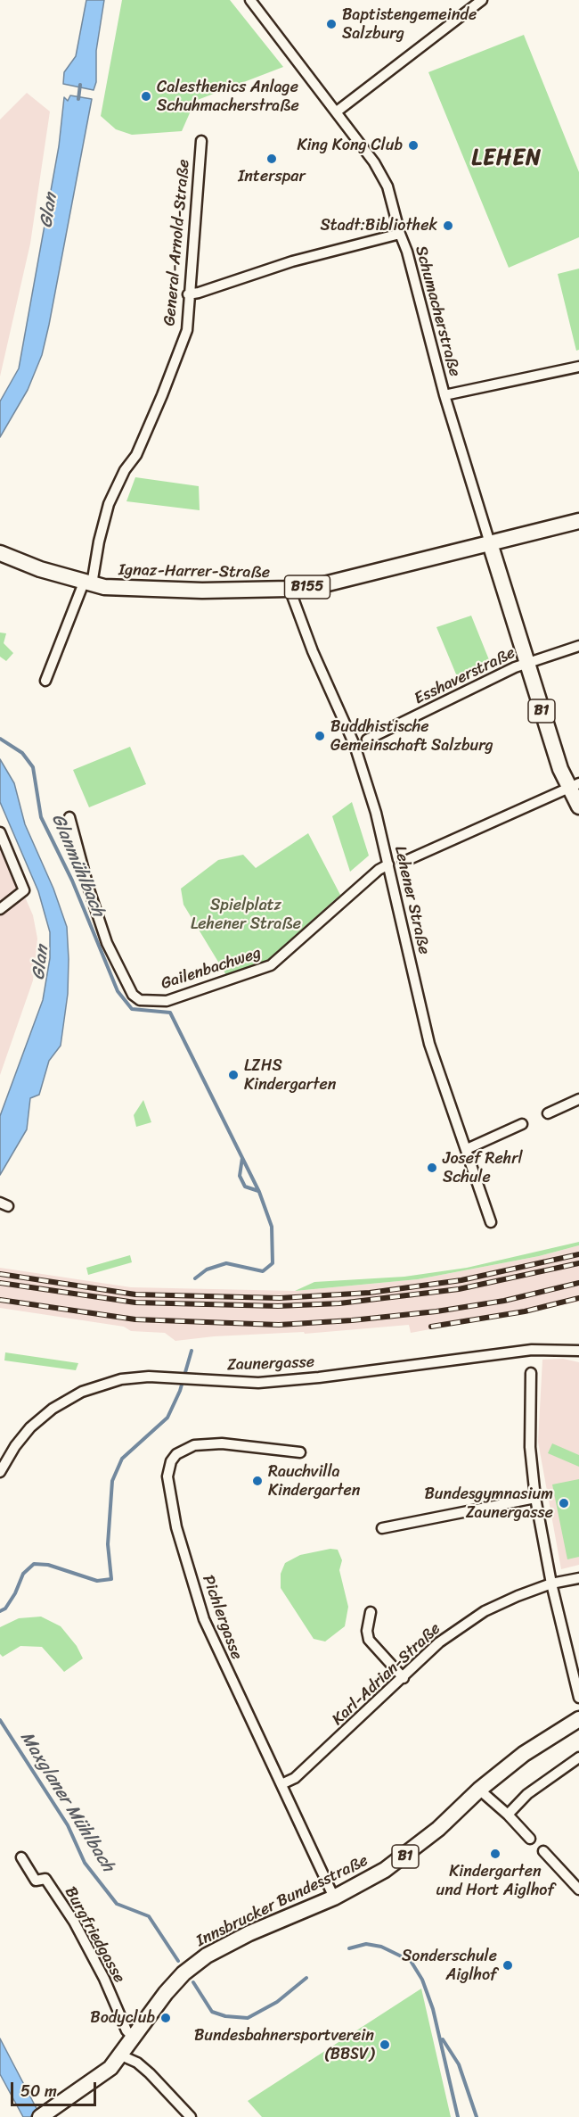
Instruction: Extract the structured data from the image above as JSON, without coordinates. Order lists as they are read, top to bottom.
{
  "streets": {
    "main road": [
      "Ignaz-Harrer-Straße",
      "B155",
      "B1",
      "Innsbrucker Bundesstraße"
    ],
    "street": [
      "General-Arnold-Straße",
      "Schumacherstraße",
      "Esshaverstraße",
      "Lehener Straße",
      "Gailenbachweg",
      "Zaunergasse",
      "Pichlergasse",
      "Karl-Adrian-Straße",
      "Burgfriedgasse"
    ]
  },
  "crossings": [
    ["General-Arnold-Straße", "Ignaz-Harrer-Straße"],
    ["Schumacherstraße", "Ignaz-Harrer-Straße"],
    ["Schumacherstraße", "B1"],
    ["Ignaz-Harrer-Straße", "B1"],
    ["Ignaz-Harrer-Straße", "Lehener Straße"],
    ["Esshaverstraße", "B1"],
    ["Lehener Straße", "Gailenbachweg"],
    ["Pichlergasse", "Karl-Adrian-Straße"],
    ["Pichlergasse", "Innsbrucker Bundesstraße"],
    ["Innsbrucker Bundesstraße", "Burgfriedgasse"]
  ],
  "districts": ["LEHEN"],
  "water": ["Glan", "Glanmühlbach", "Maxglaner Mühlbach"],
  "parks": ["Spielplatz Lehener Straße"],
  "places": [
    "Baptistengemeinde Salzburg",
    "Calesthenics Anlage Schuhmacherstraße",
    "King Kong Club",
    "Interspar",
    "Stadt:Bibliothek",
    "Buddhistische Gemeinschaft Salzburg",
    "LZHS Kindergarten",
    "Josef Rehrl Schule",
    "Rauchvilla Kindergarten",
    "Bundesgymnasium Zaunergasse",
    "Kindergarten und Hort Aiglhof",
    "Sonderschule Aiglhof",
    "Bodyclub",
    "Bundesbahnersportverein (BBSV)"
  ],
  "scale_bar": "50 m"
}
